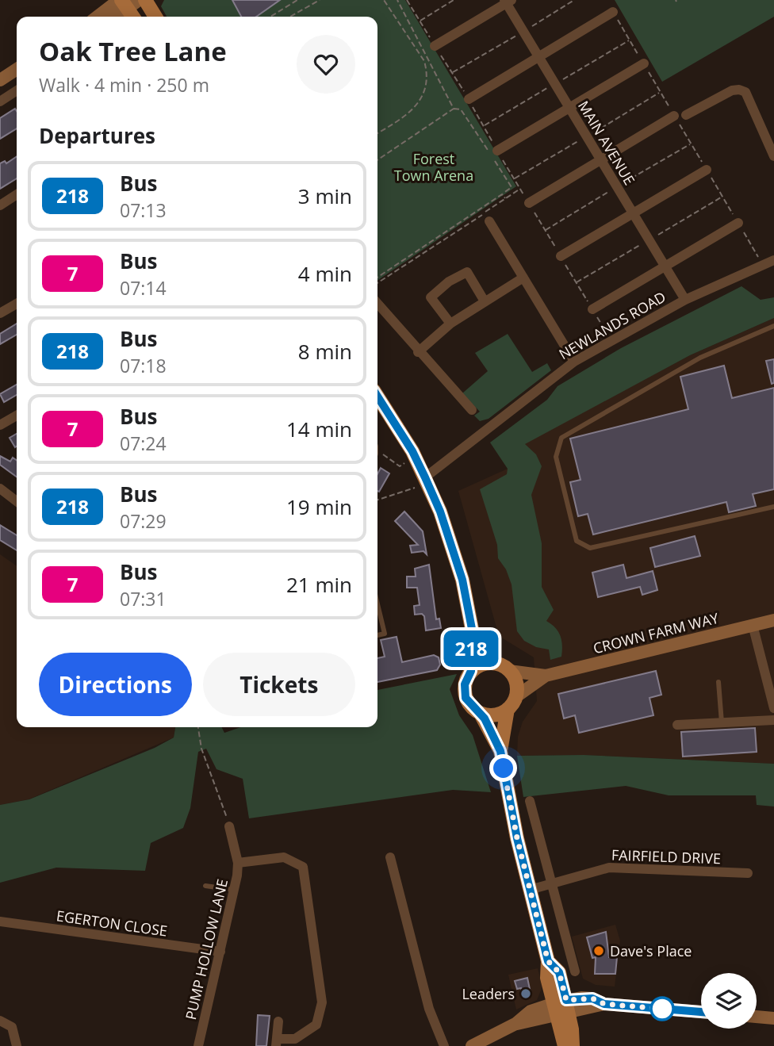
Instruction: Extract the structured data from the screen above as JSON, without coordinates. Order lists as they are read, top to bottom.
{
  "streets": {
    "street": [
      "MAIN AVENUE",
      "NEWLANDS ROAD",
      "CROWN FARM WAY",
      "FAIRFIELD DRIVE",
      "EGERTON CLOSE",
      "PUMP HOLLOW LANE"
    ]
  },
  "crossings": [
    ["MAIN AVENUE", "NEWLANDS ROAD"],
    ["EGERTON CLOSE", "PUMP HOLLOW LANE"]
  ],
  "parks": ["Forest Town Arena"],
  "places": ["Dave's Place", "Leaders"],
  "lines": ["bus line 218"],
  "page": {
    "on_map": "218",
    "heading": [
      ["Oak Tree Lane", "Walk · 4 min · 250 m"],
      "Departures"
    ],
    "list": [
      {
        "mark": "218",
        "name": "Bus",
        "note": "07:13",
        "value": "3 min"
      },
      {
        "mark": "7",
        "name": "Bus",
        "note": "07:14",
        "value": "4 min"
      },
      {
        "mark": "218",
        "name": "Bus",
        "note": "07:18",
        "value": "8 min"
      },
      {
        "mark": "7",
        "name": "Bus",
        "note": "07:24",
        "value": "14 min"
      },
      {
        "mark": "218",
        "name": "Bus",
        "note": "07:29",
        "value": "19 min"
      },
      {
        "mark": "7",
        "name": "Bus",
        "note": "07:31",
        "value": "21 min"
      }
    ],
    "buttons": ["Directions", "Tickets"]
  }
}
